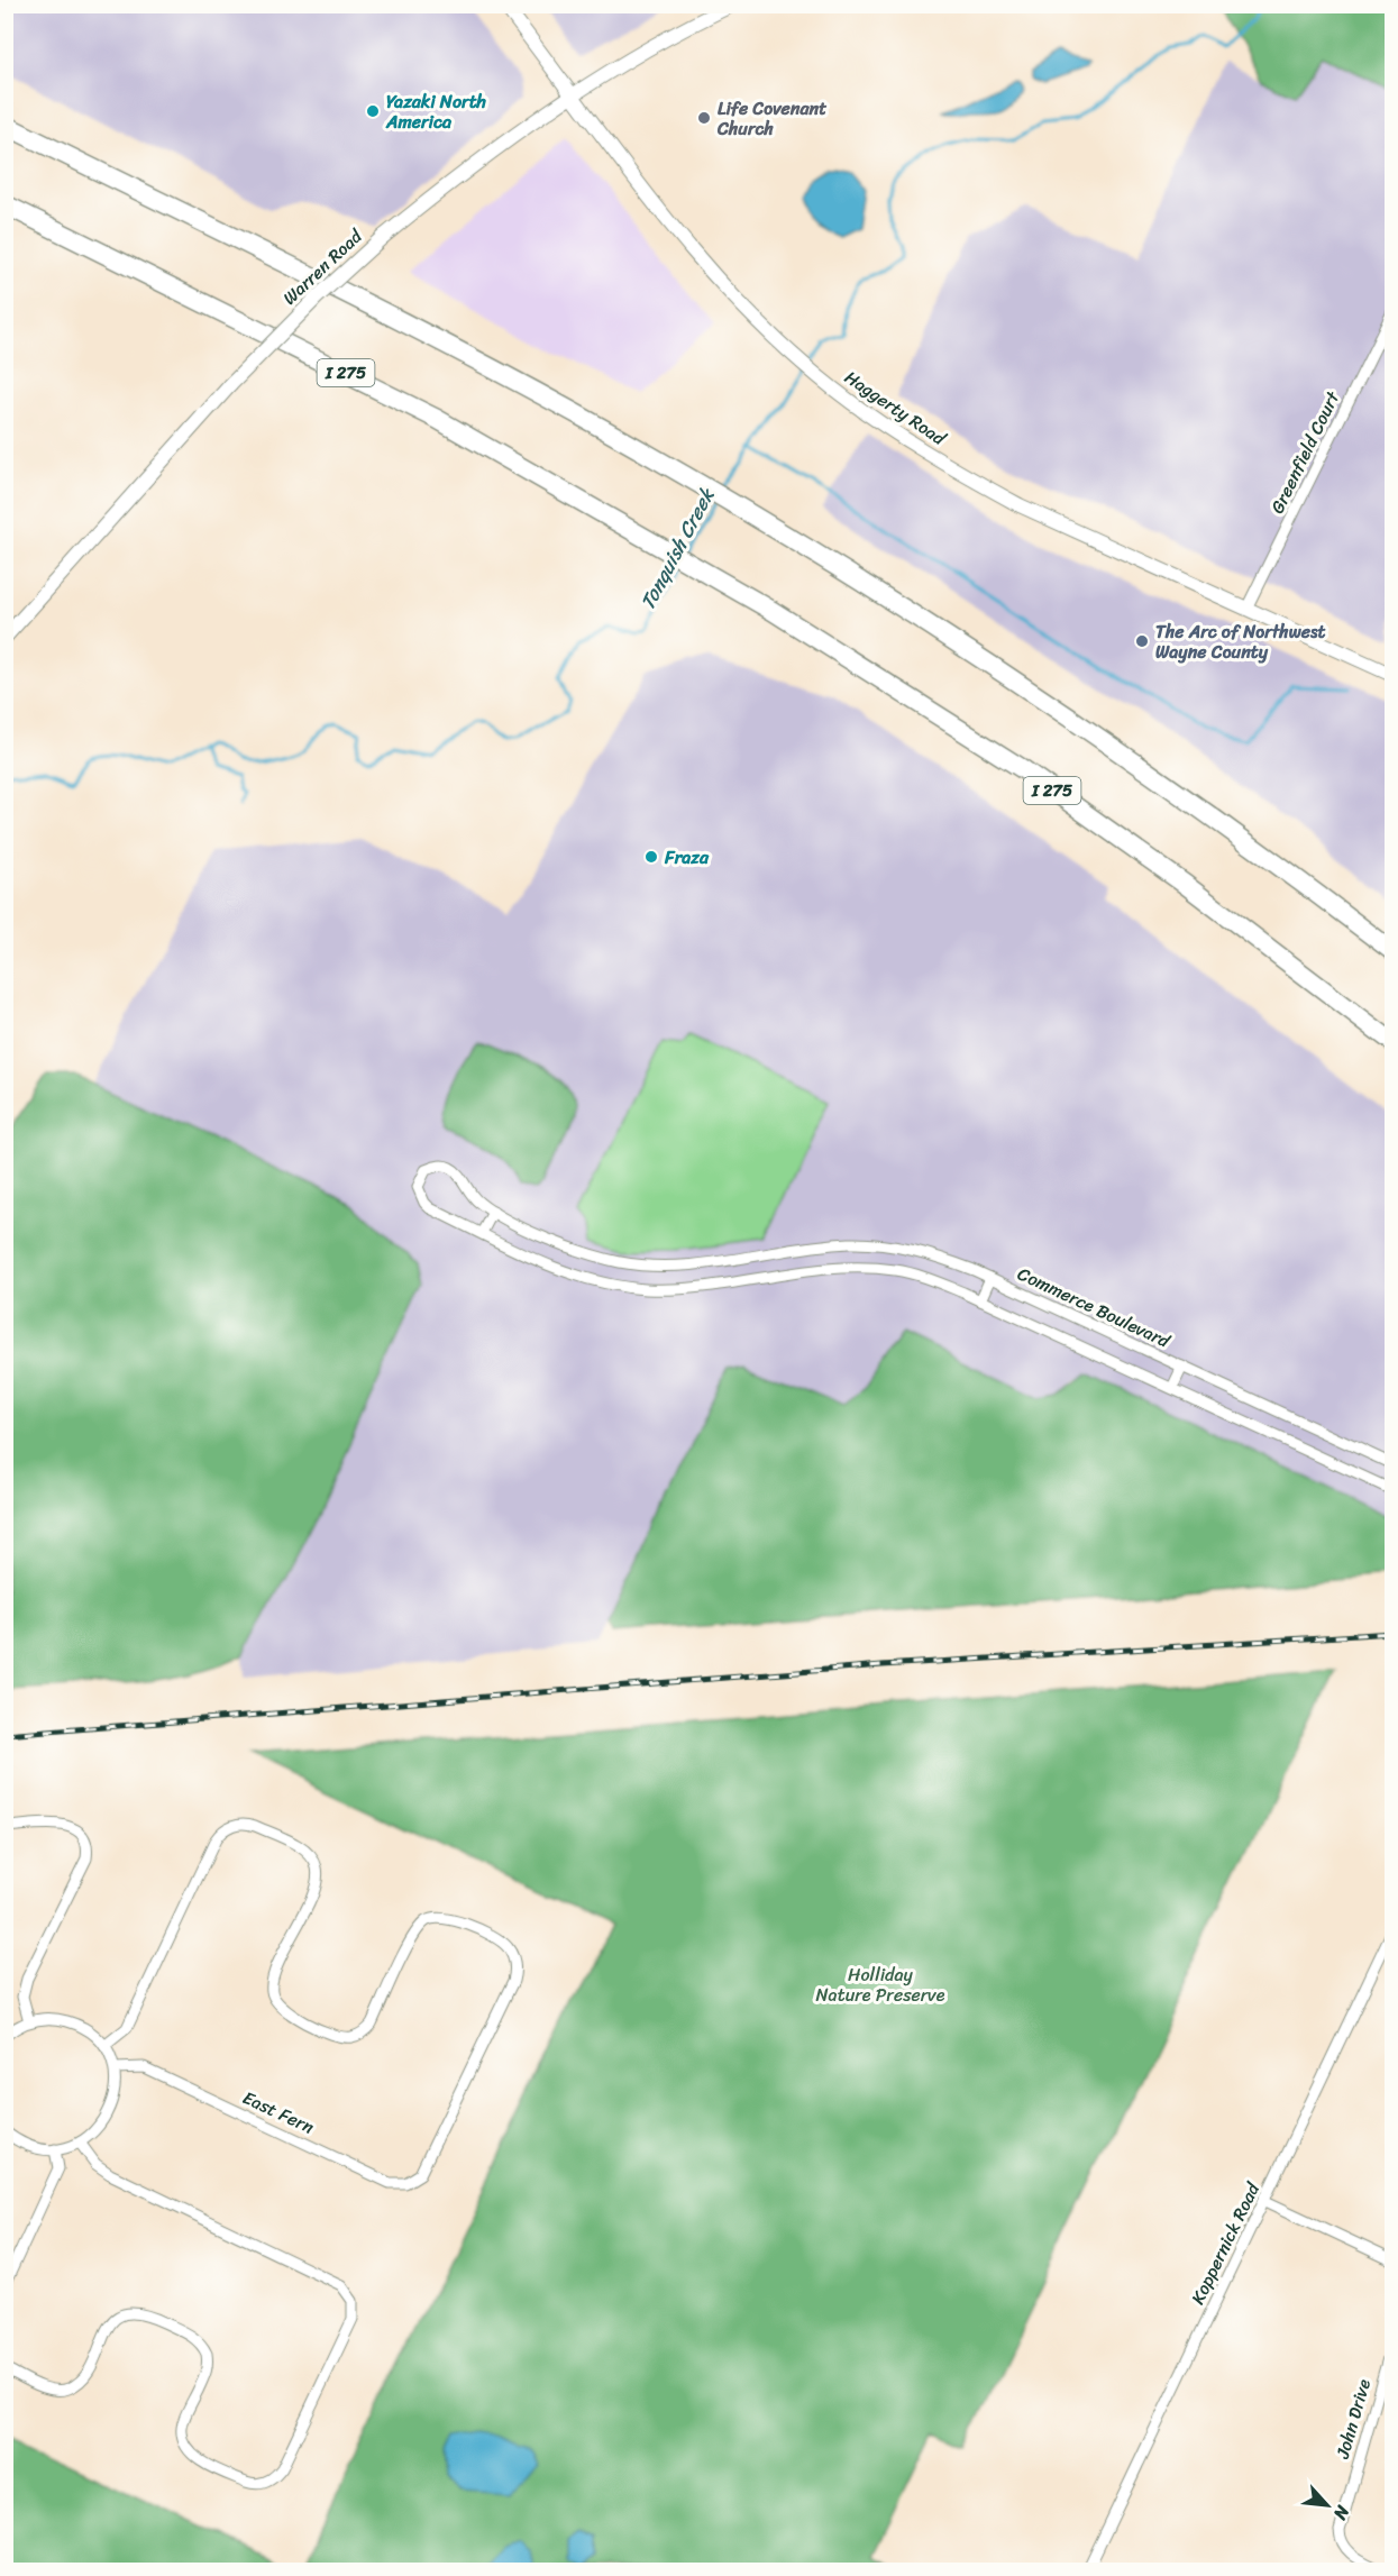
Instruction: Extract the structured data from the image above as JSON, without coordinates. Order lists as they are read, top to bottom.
{
  "streets": {
    "highway": ["I 275"],
    "main road": ["Warren Road", "Haggerty Road"],
    "street": [
      "Greenfield Court",
      "Commerce Boulevard",
      "East Fern",
      "Koppernick Road",
      "John Drive"
    ]
  },
  "crossings": [
    ["Warren Road", "Haggerty Road"],
    ["Haggerty Road", "Greenfield Court"]
  ],
  "water": ["Tonquish Creek"],
  "parks": ["Holliday Nature Preserve"],
  "places": [
    "Yazaki North America",
    "Life Covenant Church",
    "The Arc of Northwest Wayne County",
    "Fraza"
  ],
  "north": "bottom right"
}
